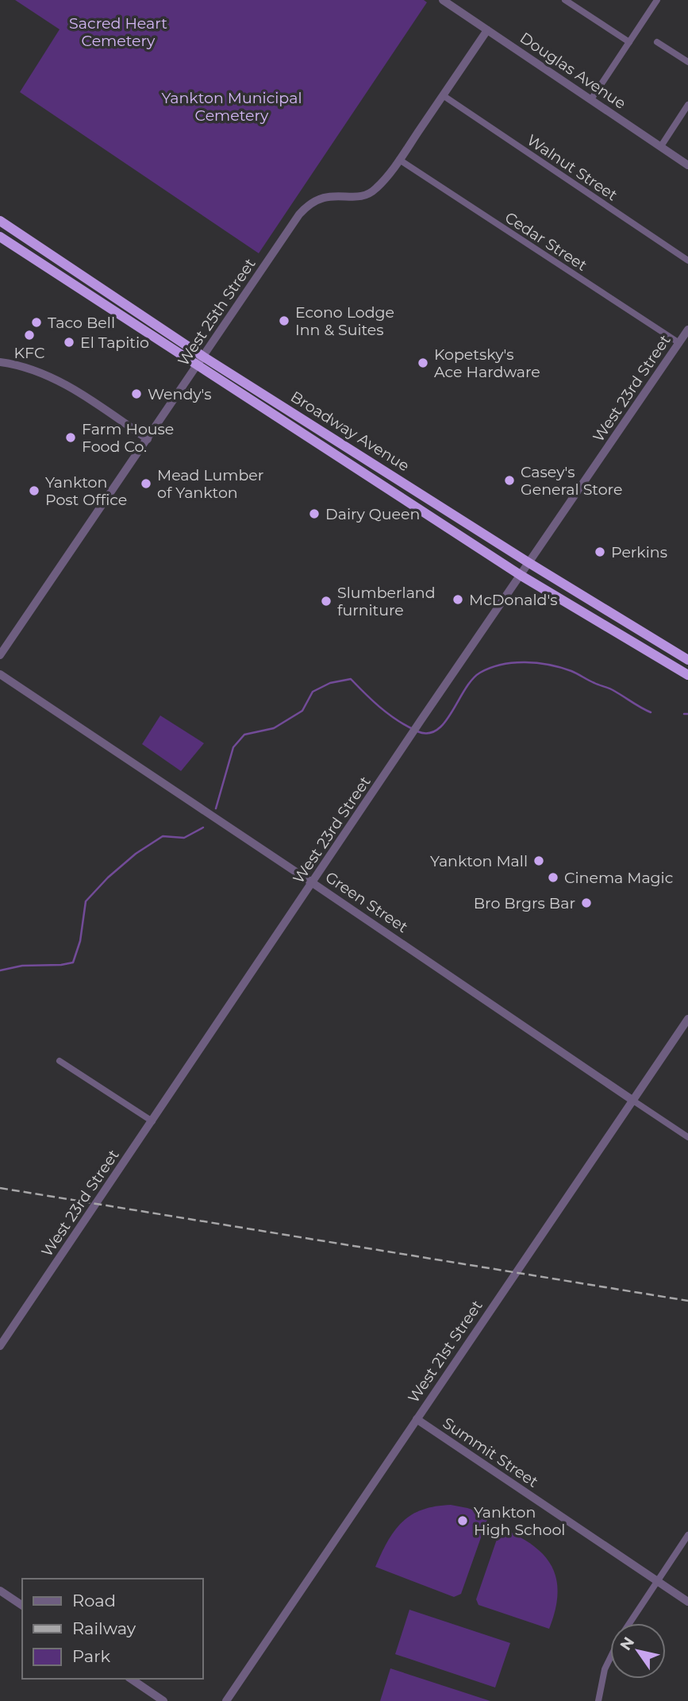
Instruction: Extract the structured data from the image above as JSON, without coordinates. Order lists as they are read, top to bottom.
{
  "streets": {
    "highway": ["Broadway Avenue"],
    "street": [
      "Douglas Avenue",
      "Walnut Street",
      "Cedar Street",
      "West 25th Street",
      "West 23rd Street",
      "Green Street",
      "West 21st Street",
      "Summit Street"
    ]
  },
  "crossings": [
    ["Douglas Avenue", "West 25th Street"],
    ["Walnut Street", "West 25th Street"],
    ["Cedar Street", "West 25th Street"],
    ["Cedar Street", "West 23rd Street"],
    ["West 25th Street", "Broadway Avenue"],
    ["West 23rd Street", "Broadway Avenue"],
    ["West 23rd Street", "Green Street"],
    ["Green Street", "West 21st Street"],
    ["West 21st Street", "Summit Street"]
  ],
  "parks": ["Sacred Heart Cemetery", "Yankton Municipal Cemetery"],
  "places": [
    "Econo Lodge Inn & Suites",
    "Taco Bell",
    "KFC",
    "El Tapitio",
    "Kopetsky's Ace Hardware",
    "Wendy's",
    "Farm House Food Co.",
    "Casey's General Store",
    "Mead Lumber of Yankton",
    "Yankton Post Office",
    "Dairy Queen",
    "Perkins",
    "McDonald's",
    "Slumberland furniture",
    "Yankton Mall",
    "Cinema Magic",
    "Bro Brgrs Bar",
    "Yankton High School"
  ],
  "legend": ["Road", "Railway", "Park"],
  "north": "top left"
}
